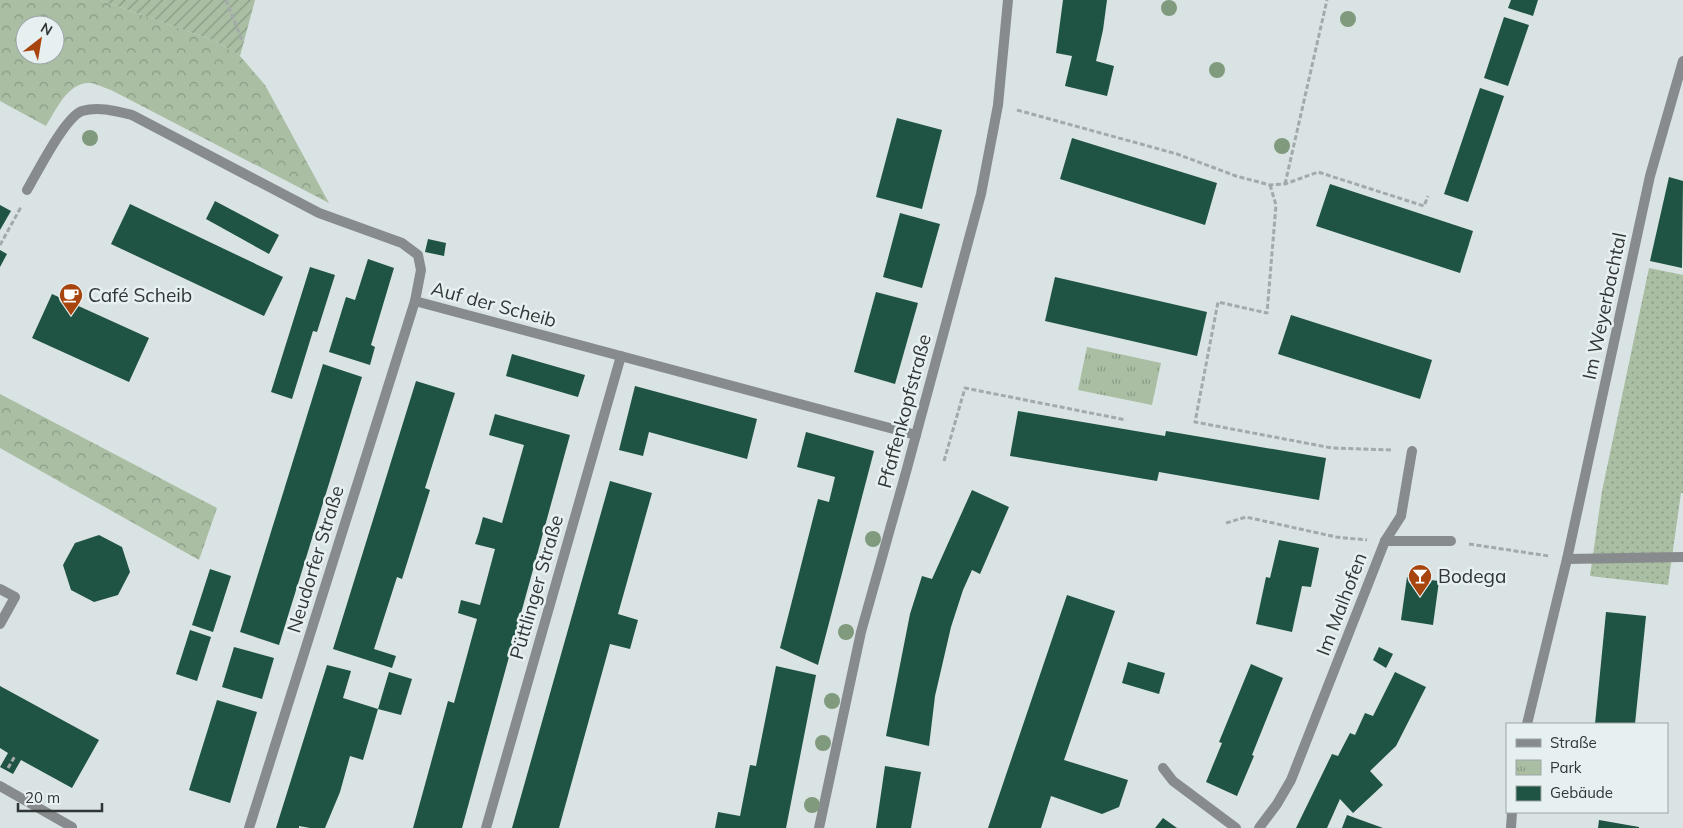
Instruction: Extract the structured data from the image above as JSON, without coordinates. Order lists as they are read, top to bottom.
{
  "streets": {
    "street": [
      "Auf der Scheib",
      "Im Weyerbachtal",
      "Pfaffenkopfstraße",
      "Neudorfer Straße",
      "Püttlinger Straße",
      "Im Malhofen"
    ]
  },
  "crossings": [
    ["Auf der Scheib", "Pfaffenkopfstraße"],
    ["Auf der Scheib", "Neudorfer Straße"],
    ["Auf der Scheib", "Püttlinger Straße"]
  ],
  "places": {
    "cafe": ["Café Scheib"],
    "bar": ["Bodega"]
  },
  "legend": ["Straße", "Park", "Gebäude"],
  "scale_bar": "20 m",
  "north": "top right"
}
